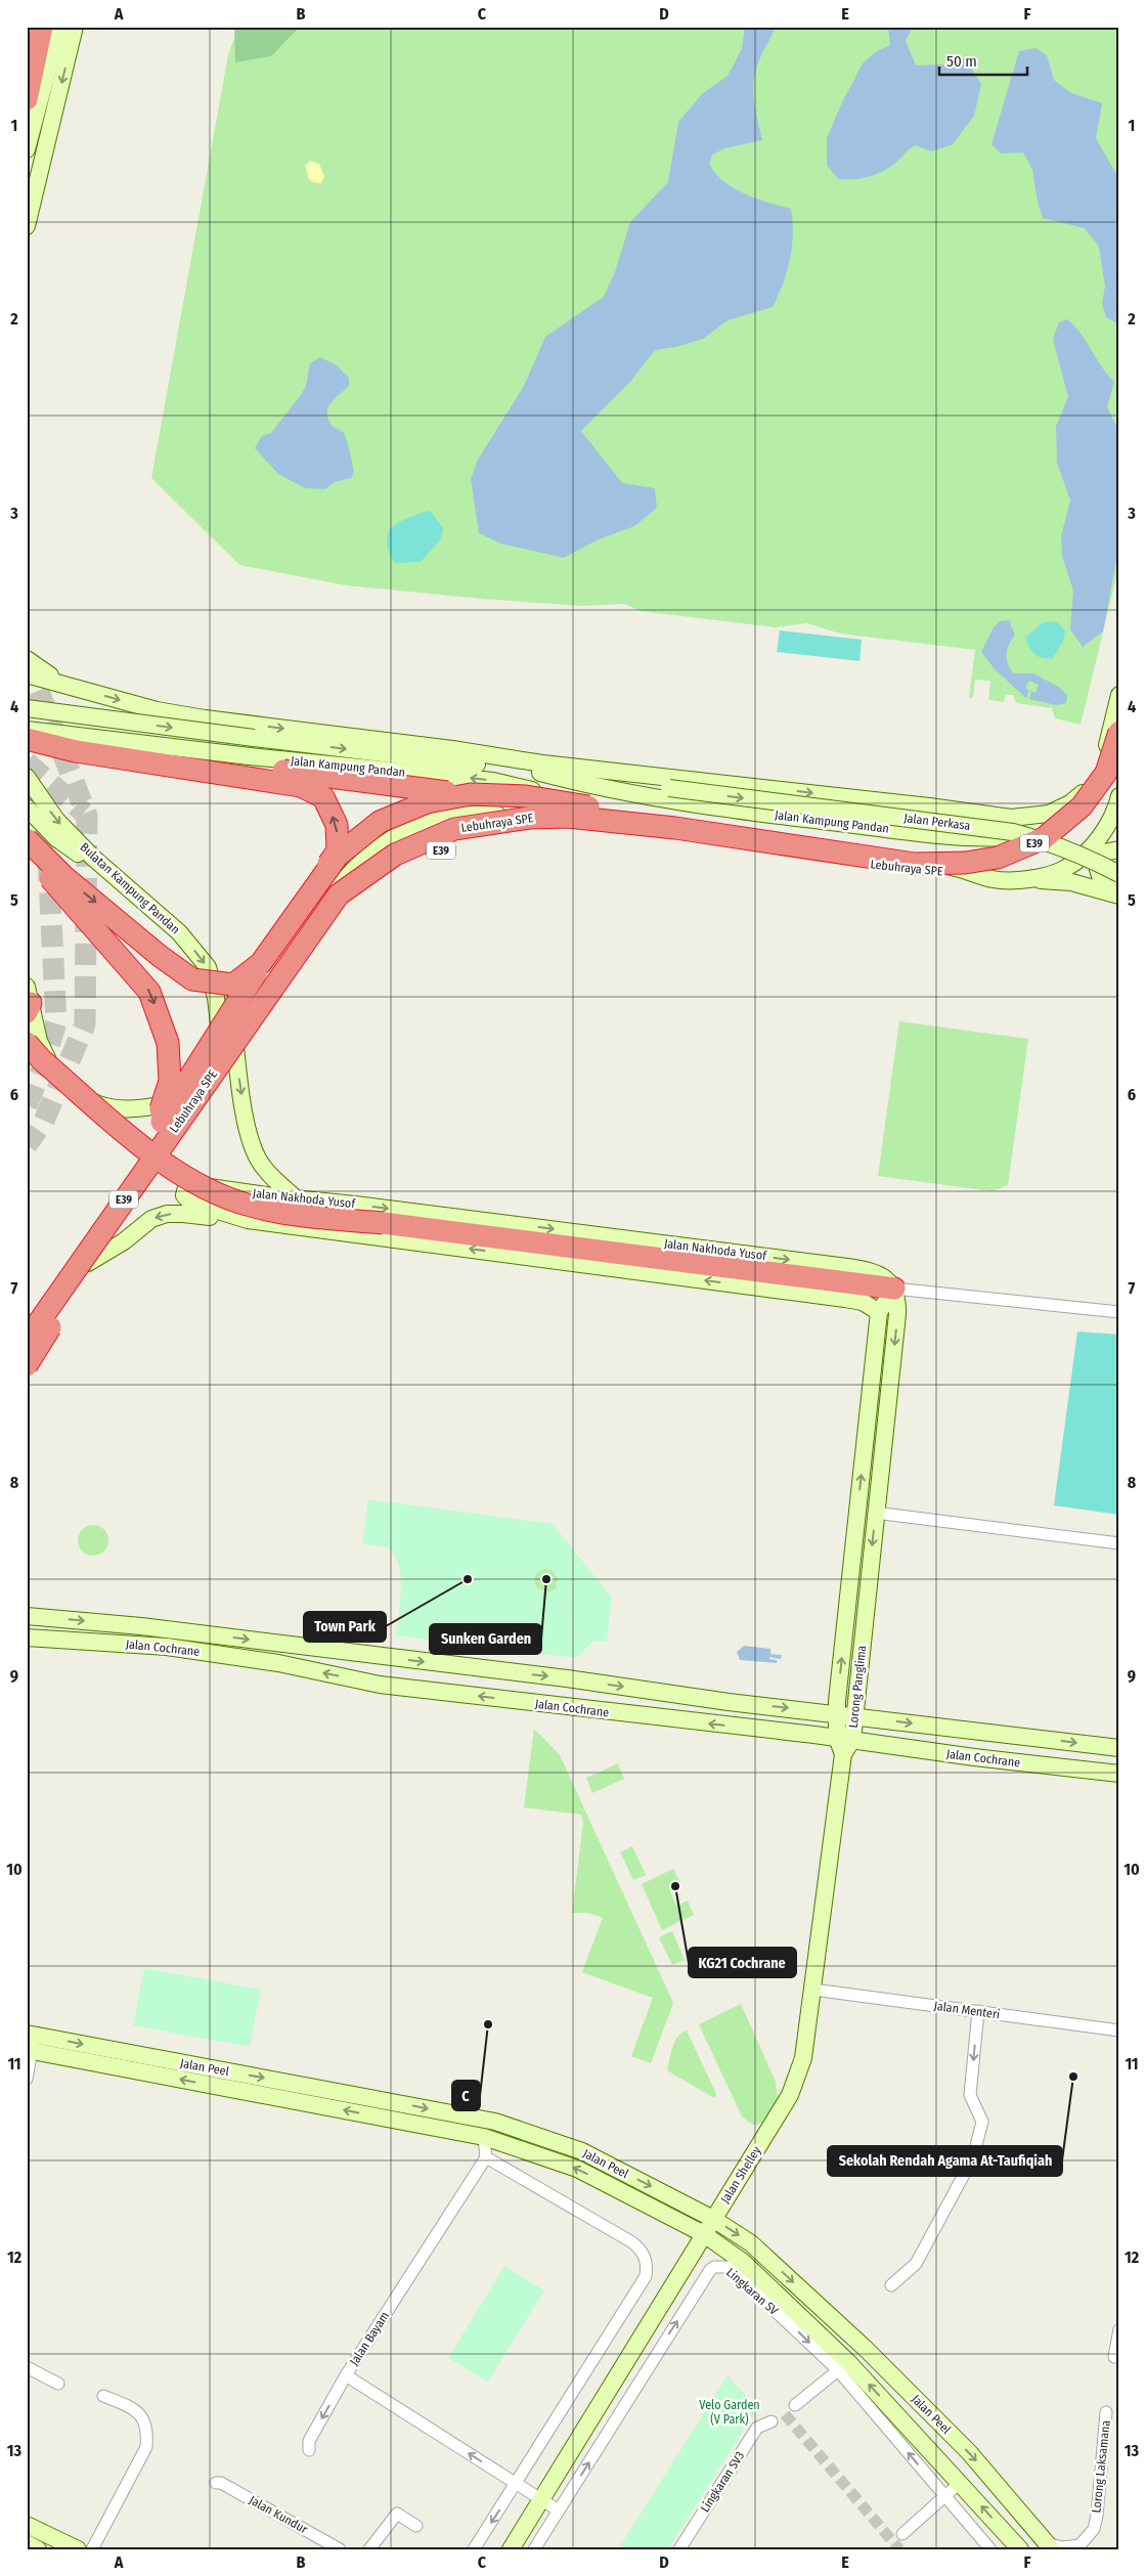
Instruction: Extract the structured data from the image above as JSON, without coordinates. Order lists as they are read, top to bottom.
{
  "streets": {
    "highway": ["Lebuhraya SPE", "E39"],
    "street": [
      "Jalan Kampung Pandan",
      "Jalan Perkasa",
      "Bulatan Kampung Pandan",
      "Jalan Nakhoda Yusof",
      "Jalan Cochrane",
      "Lorong Panglima",
      "Jalan Menteri",
      "Jalan Peel",
      "Jalan Shelley",
      "Lingkaran SV",
      "Jalan Bayam",
      "Lorong Laksamana",
      "Lingkaran SV3",
      "Jalan Kundur"
    ]
  },
  "crossings": [
    ["Jalan Kampung Pandan", "Jalan Perkasa"],
    ["Jalan Kampung Pandan", "Lebuhraya SPE"],
    ["Jalan Kampung Pandan", "Bulatan Kampung Pandan"],
    ["Jalan Nakhoda Yusof", "Lorong Panglima"],
    ["Jalan Cochrane", "Lorong Panglima"],
    ["Jalan Cochrane", "Jalan Shelley"],
    ["Lorong Panglima", "Jalan Shelley"],
    ["Jalan Menteri", "Jalan Shelley"],
    ["Jalan Peel", "Jalan Shelley"],
    ["Jalan Peel", "Lingkaran SV"],
    ["Jalan Peel", "Lorong Laksamana"],
    ["Jalan Shelley", "Jalan Bayam"],
    ["Lingkaran SV", "Jalan Bayam"]
  ],
  "one_way": ["Jalan Perkasa", "Jalan Bayam"],
  "parks": ["Velo Garden (V Park)"],
  "places": [
    "Town Park",
    "Sunken Garden",
    "KG21 Cochrane",
    "C",
    "Sekolah Rendah Agama At-Taufiqiah"
  ],
  "scale_bar": "50 m",
  "grid": {
    "columns": [
      "A",
      "B",
      "C",
      "D",
      "E",
      "F"
    ],
    "rows": [
      "1",
      "2",
      "3",
      "4",
      "5",
      "6",
      "7",
      "8",
      "9",
      "10",
      "11",
      "12",
      "13"
    ]
  }
}
